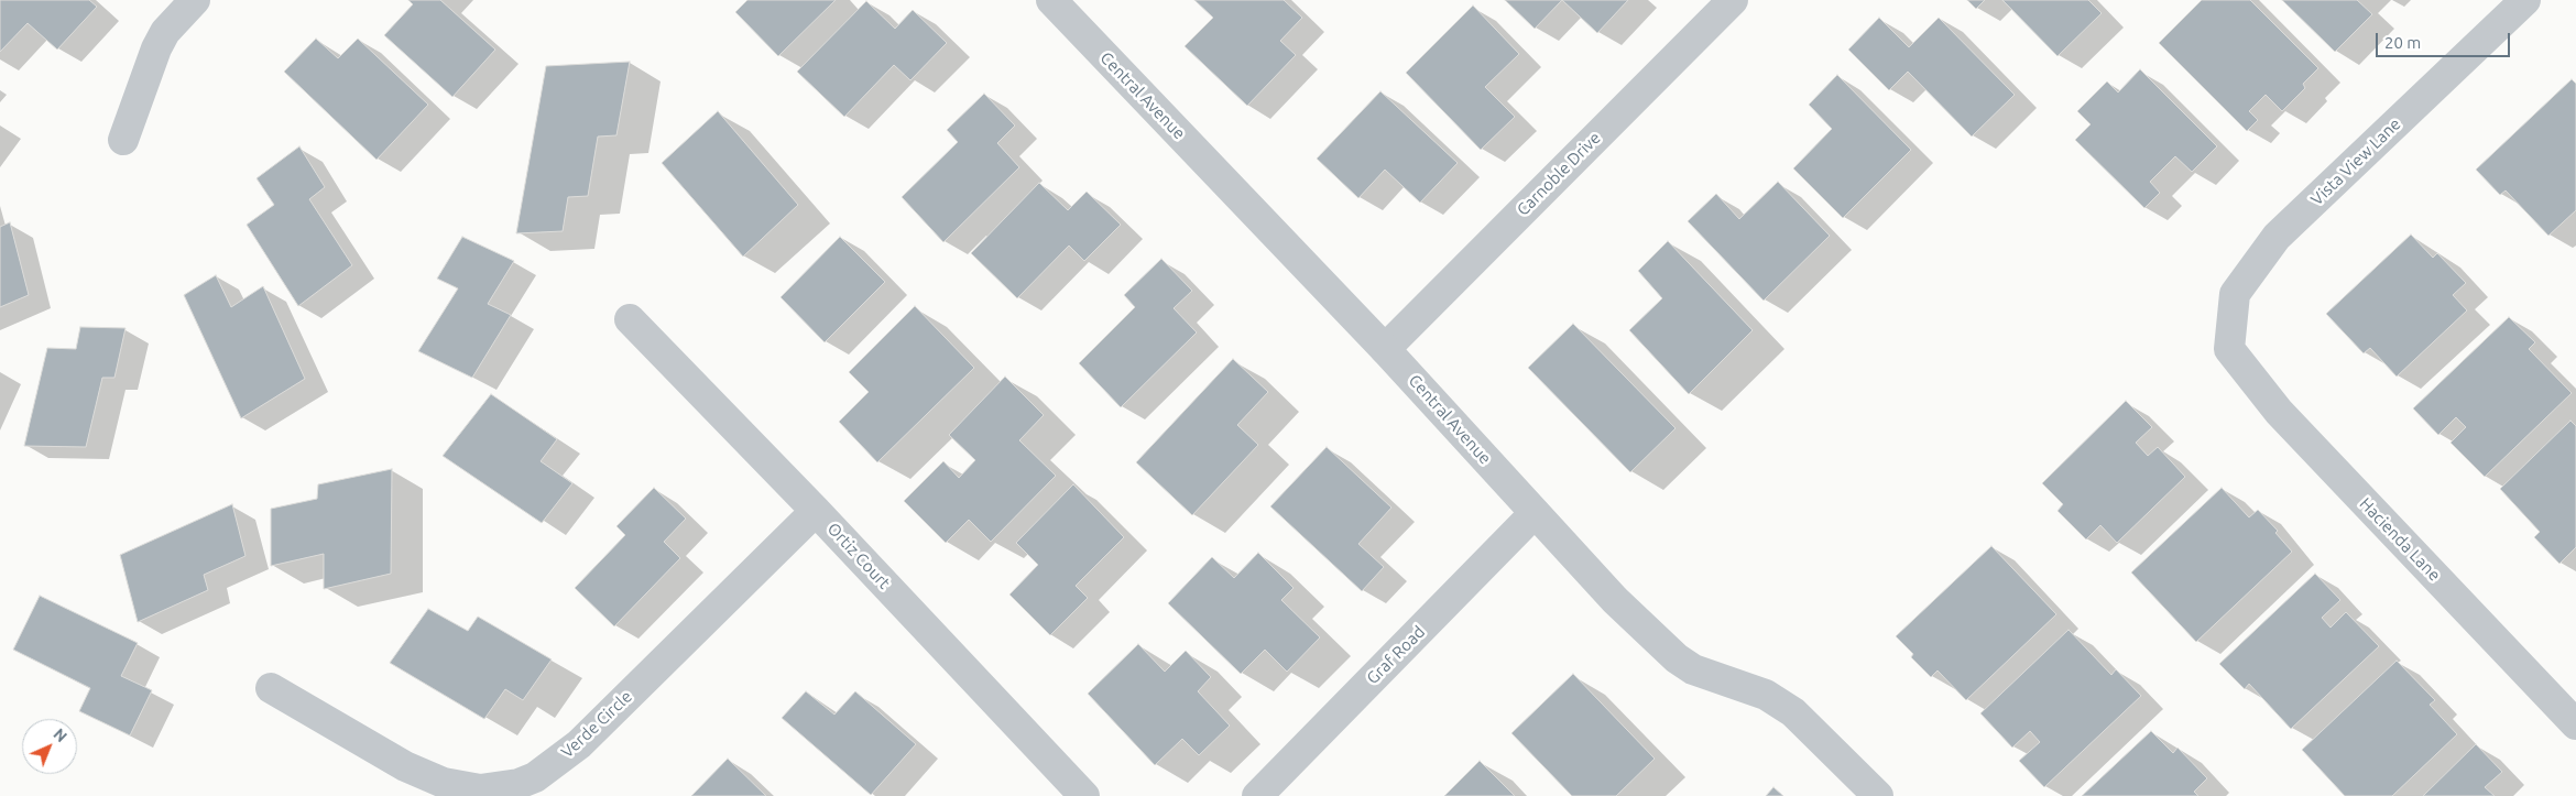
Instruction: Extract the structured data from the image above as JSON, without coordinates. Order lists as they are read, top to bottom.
{
  "streets": {
    "street": [
      "Central Avenue",
      "Vista View Lane",
      "Carnoble Drive",
      "Hacienda Lane",
      "Ortiz Court",
      "Graf Road",
      "Verde Circle"
    ]
  },
  "crossings": [
    ["Central Avenue", "Carnoble Drive"],
    ["Central Avenue", "Graf Road"],
    ["Vista View Lane", "Hacienda Lane"],
    ["Ortiz Court", "Verde Circle"]
  ],
  "scale_bar": "20 m",
  "north": "top right"
}
